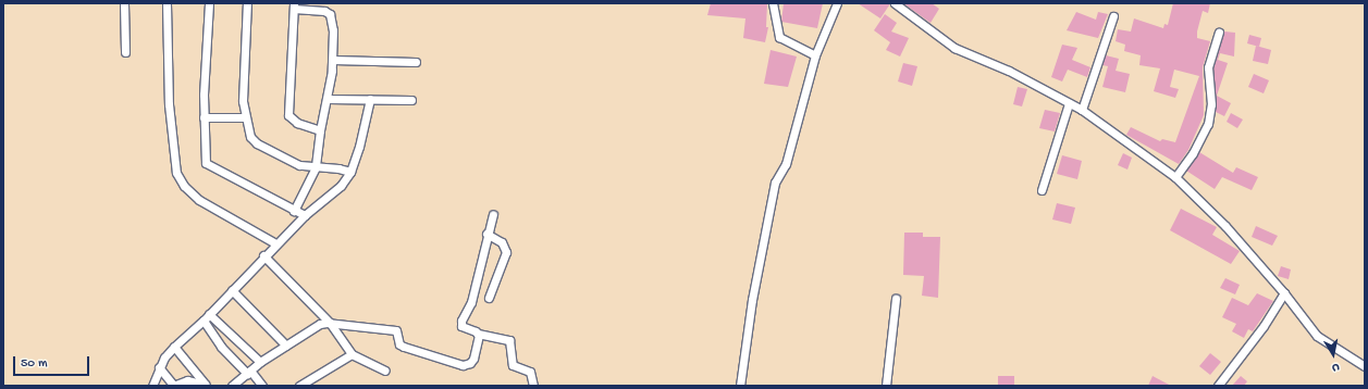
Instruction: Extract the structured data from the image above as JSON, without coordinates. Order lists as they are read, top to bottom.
{
  "scale_bar": "50 m",
  "north": "bottom"
}
